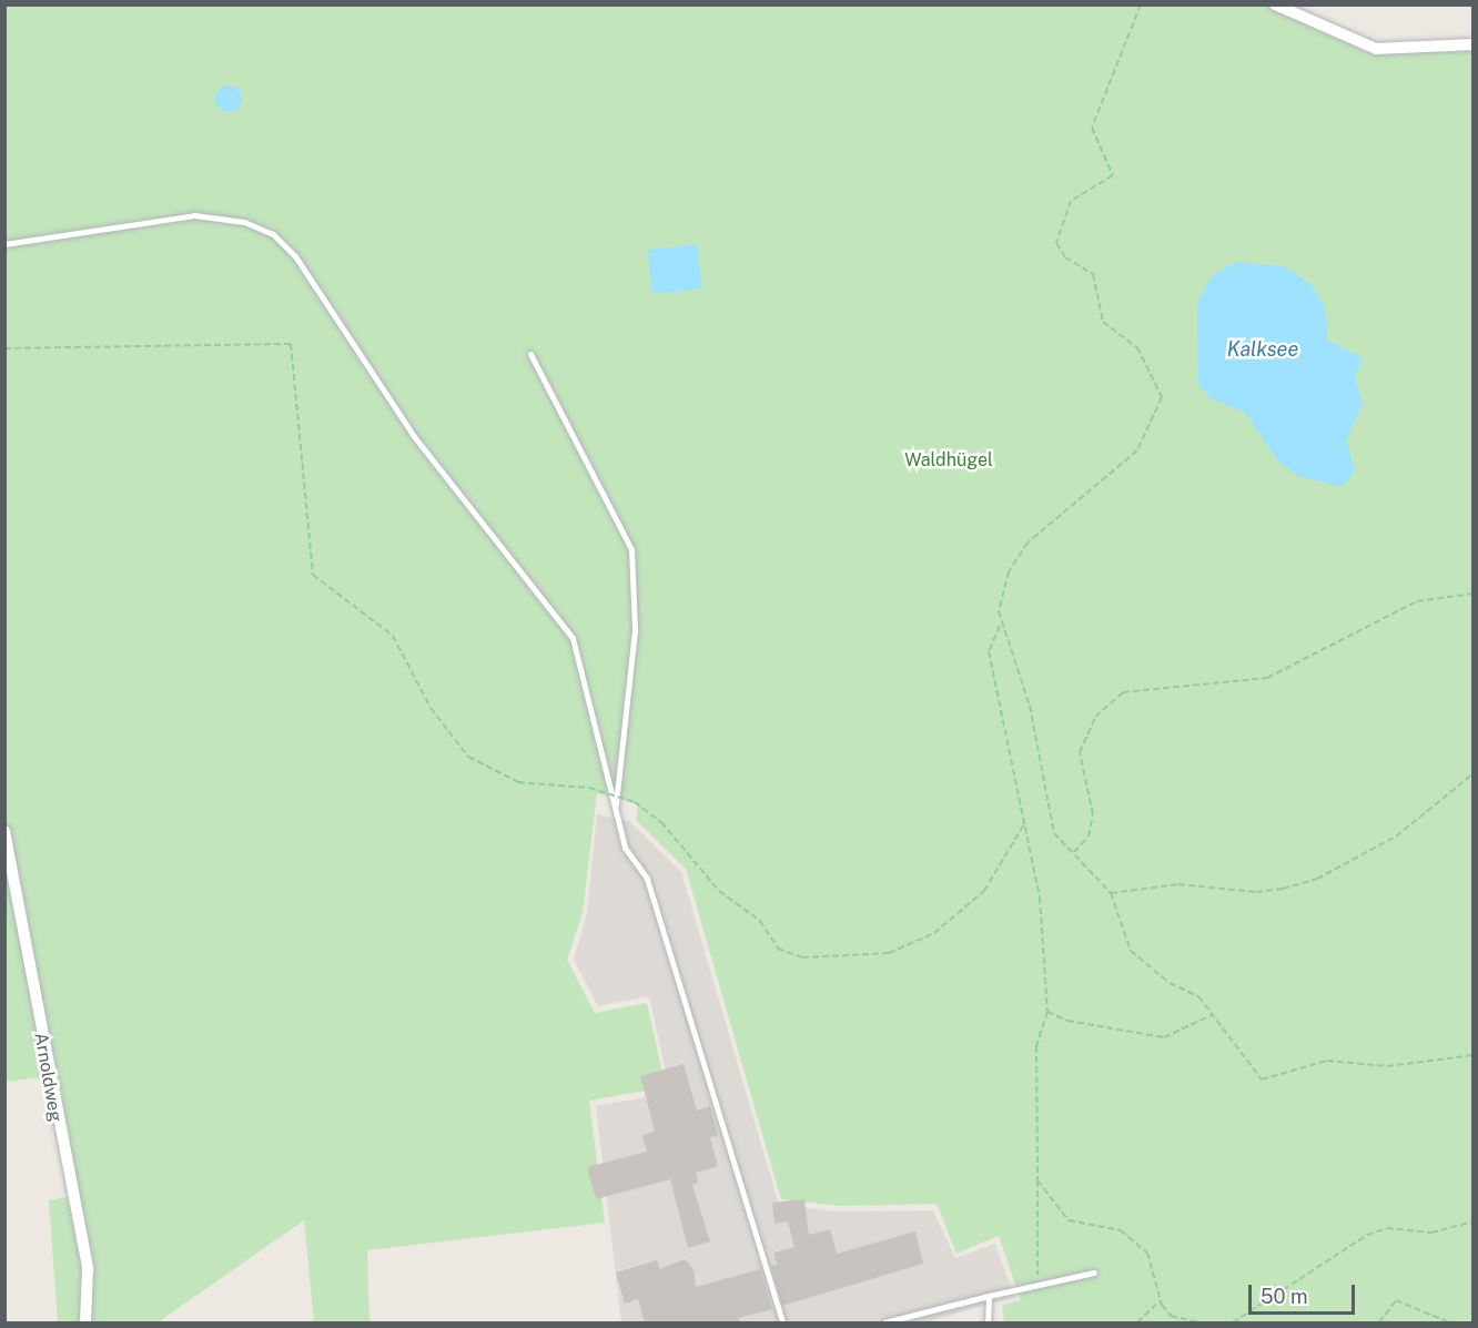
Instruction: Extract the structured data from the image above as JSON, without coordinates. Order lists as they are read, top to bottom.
{
  "streets": {
    "street": ["Arnoldweg"]
  },
  "water": ["Kalksee"],
  "parks": ["Waldhügel"],
  "scale_bar": "50 m"
}
